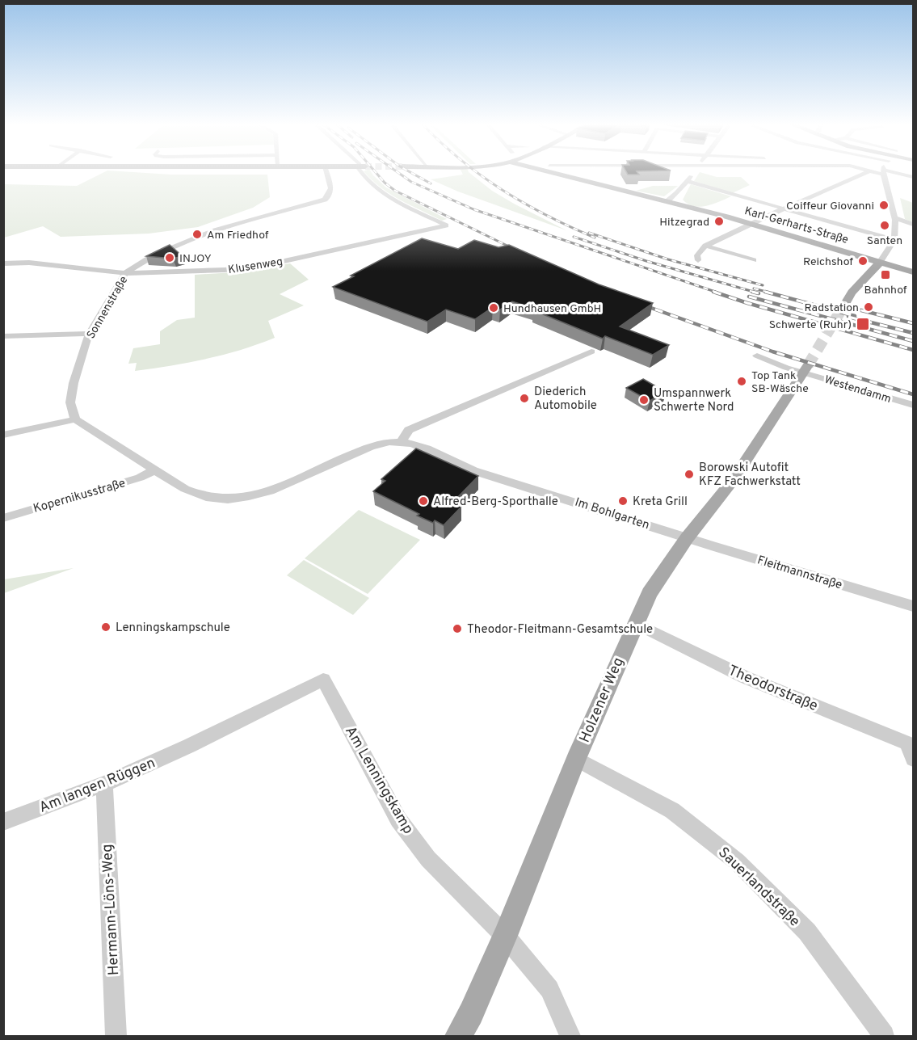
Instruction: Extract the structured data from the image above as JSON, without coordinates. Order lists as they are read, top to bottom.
{
  "streets": {
    "main road": ["Karl-Gerharts-Straße", "Holzener Weg"],
    "street": [
      "Klusenweg",
      "Sonnenstraße",
      "Westendamm",
      "Kopernikusstraße",
      "Im Bohlgarten",
      "Fleitmannstraße",
      "Theodorstraße",
      "Am Lenningskamp",
      "Am langen Rüggen",
      "Sauerlandstraße",
      "Hermann-Löns-Weg"
    ]
  },
  "crossings": [
    ["Klusenweg", "Sonnenstraße"],
    ["Westendamm", "Holzener Weg"],
    ["Kopernikusstraße", "Im Bohlgarten"],
    ["Im Bohlgarten", "Fleitmannstraße"],
    ["Im Bohlgarten", "Holzener Weg"],
    ["Fleitmannstraße", "Holzener Weg"],
    ["Theodorstraße", "Holzener Weg"],
    ["Holzener Weg", "Am Lenningskamp"],
    ["Holzener Weg", "Sauerlandstraße"],
    ["Am Lenningskamp", "Am langen Rüggen"],
    ["Am langen Rüggen", "Hermann-Löns-Weg"]
  ],
  "places": {
    "other": [
      "Coiffeur Giovanni",
      "Hitzegrad",
      "Santen",
      "Am Friedhof",
      "INJOY",
      "Reichshof",
      "Radstation",
      "Hundhausen GmbH",
      "Top Tank SB-Wäsche",
      "Diederich Automobile",
      "Umspannwerk Schwerte Nord",
      "Borowski Autofit KFZ Fachwerkstatt",
      "Alfred-Berg-Sporthalle",
      "Kreta Grill",
      "Lenningskampschule",
      "Theodor-Fleitmann-Gesamtschule"
    ],
    "transit": ["Bahnhof", "Schwerte (Ruhr)"]
  }
}
